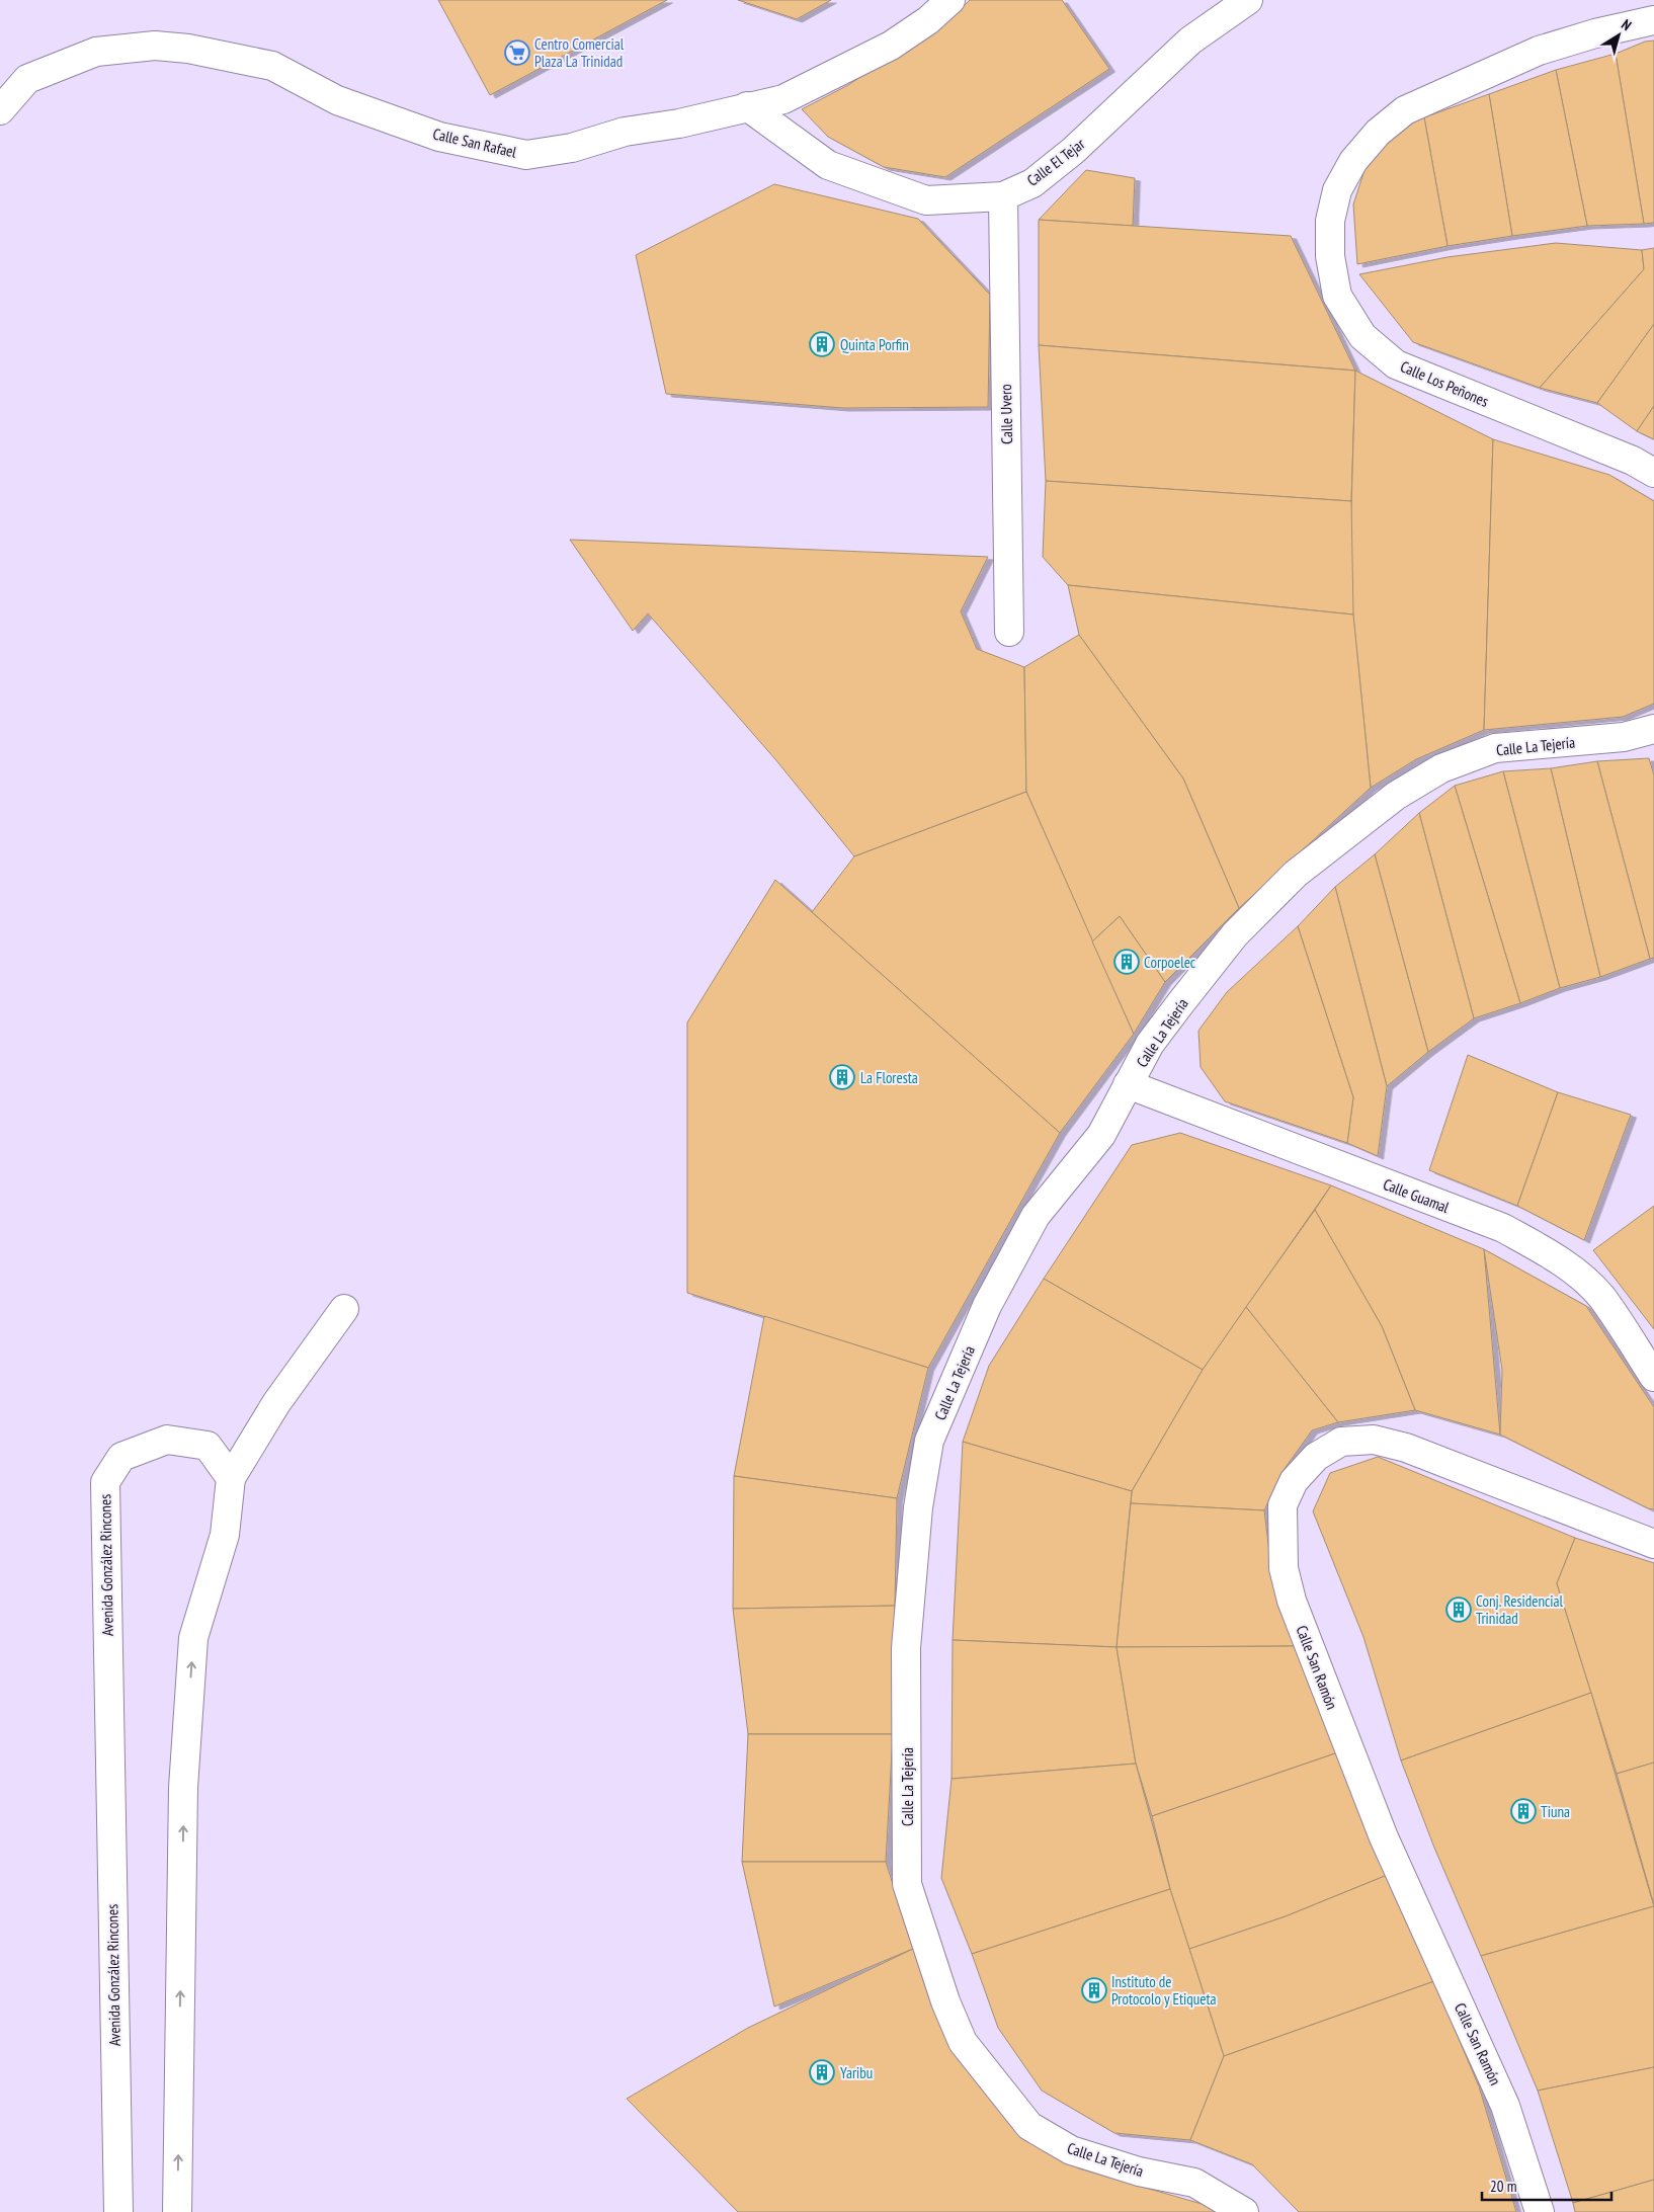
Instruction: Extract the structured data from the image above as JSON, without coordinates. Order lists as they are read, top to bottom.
{
  "streets": {
    "street": [
      "Calle San Rafael",
      "Calle El Tejar",
      "Calle Los Peñones",
      "Calle Uvero",
      "Calle La Tejería",
      "Calle Guamal",
      "Avenida González Rincones",
      "Calle San Ramón"
    ]
  },
  "crossings": [
    ["Calle San Rafael", "Calle El Tejar"],
    ["Calle El Tejar", "Calle Uvero"],
    ["Calle La Tejería", "Calle Guamal"]
  ],
  "places": {
    "supermarket": ["Centro Comercial Plaza La Trinidad"],
    "building": [
      "Quinta Porfin",
      "Corpoelec",
      "La Floresta",
      "Conj. Residencial Trinidad",
      "Tiuna",
      "Instituto de Protocolo y Etiqueta",
      "Yaribu"
    ]
  },
  "scale_bar": "20 m",
  "north": "top right"
}
